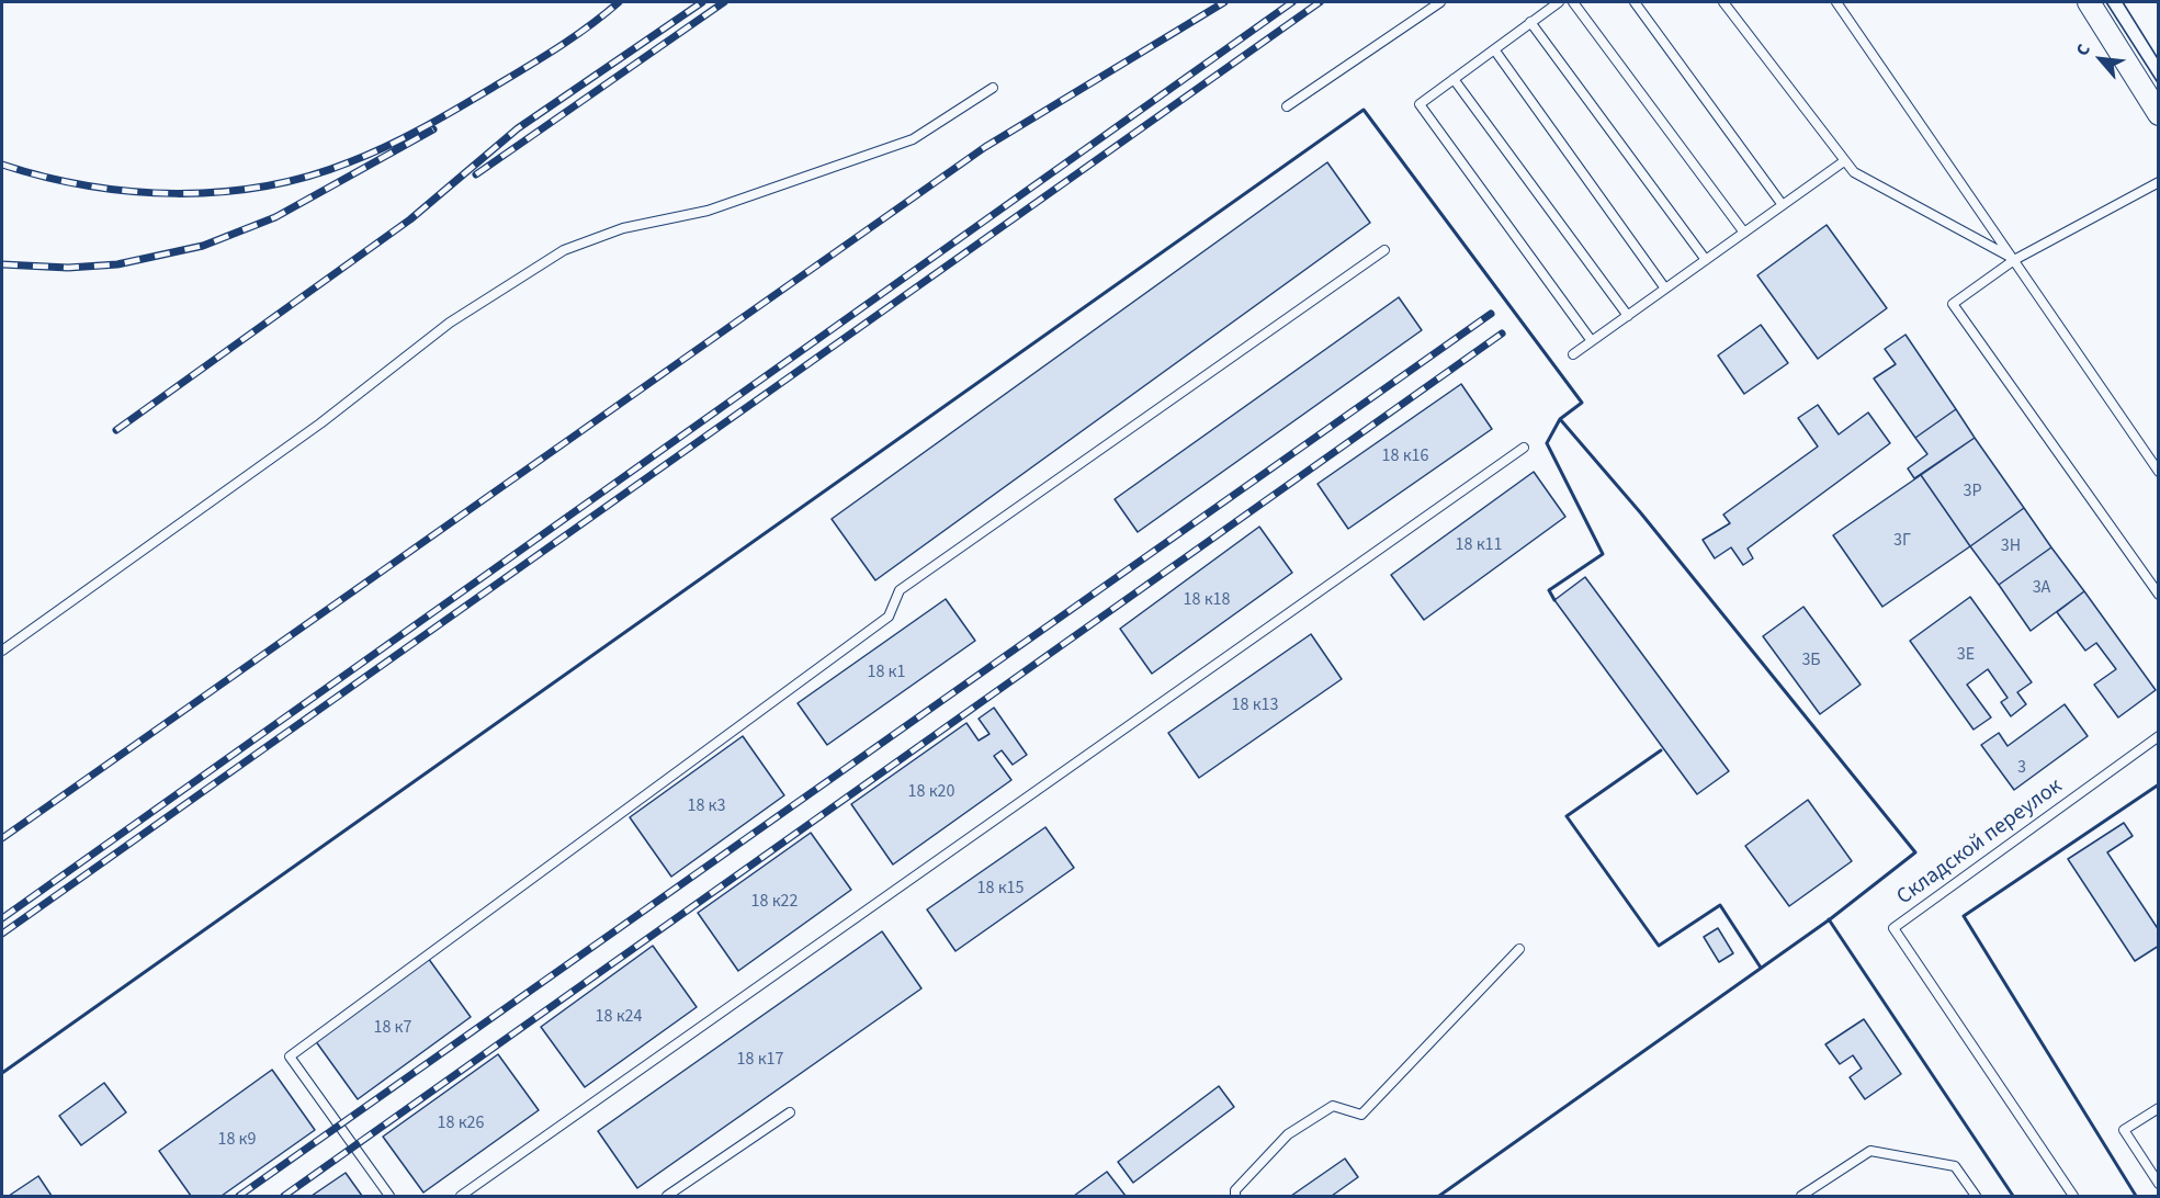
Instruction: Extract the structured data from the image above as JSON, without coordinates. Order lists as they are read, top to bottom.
{
  "streets": {
    "lane": ["Складской переулок"]
  },
  "house_numbers": [
    "18 к16",
    "3Р",
    "3Г",
    "18 к11",
    "3Н",
    "3А",
    "18 к18",
    "3Е",
    "3Б",
    "18 к1",
    "18 к13",
    "3",
    "18 к20",
    "18 к3",
    "18 к15",
    "18 к22",
    "18 к24",
    "18 к7",
    "18 к17",
    "18 к26",
    "18 к9"
  ],
  "north": "top left"
}
